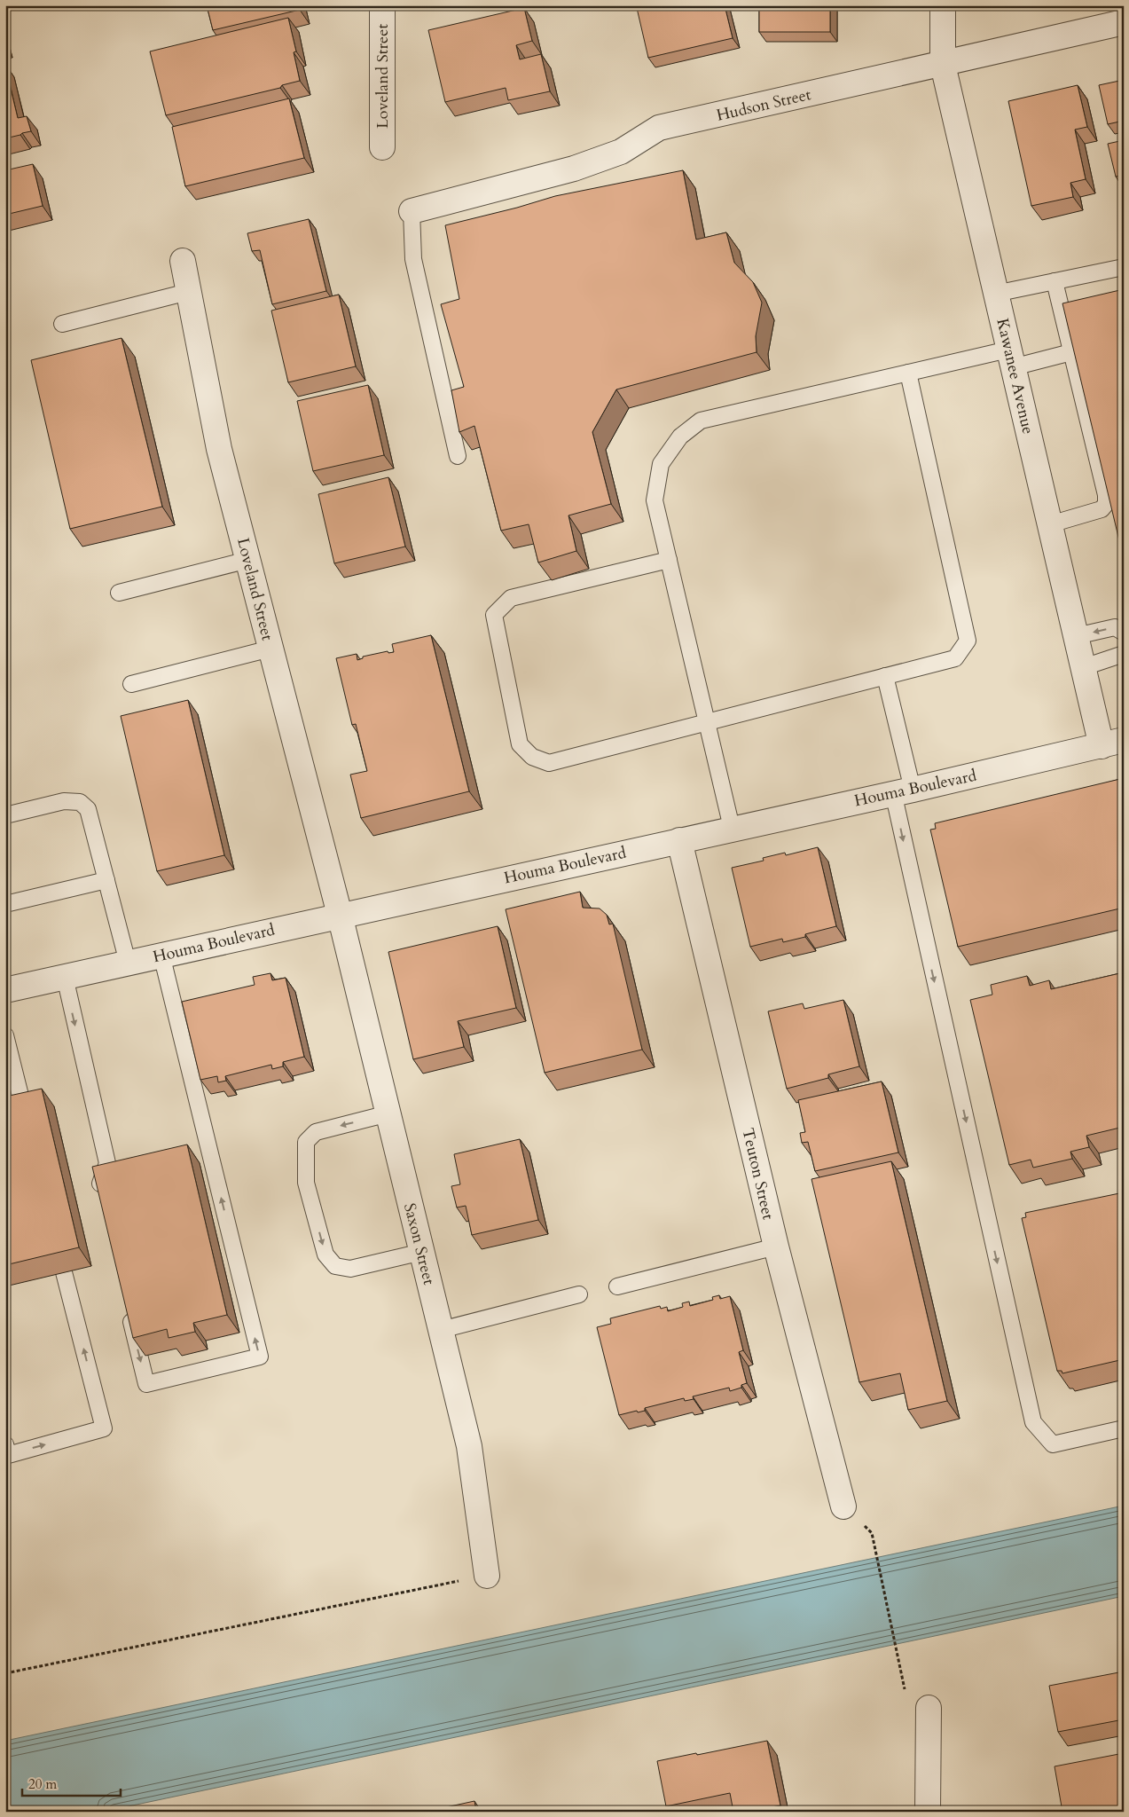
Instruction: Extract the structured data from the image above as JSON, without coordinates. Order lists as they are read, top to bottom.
{
  "streets": {
    "street": [
      "Loveland Street",
      "Hudson Street",
      "Kawanee Avenue",
      "Houma Boulevard",
      "Teuton Street",
      "Saxon Street"
    ]
  },
  "crossings": [
    ["Loveland Street", "Houma Boulevard"],
    ["Loveland Street", "Saxon Street"],
    ["Hudson Street", "Kawanee Avenue"],
    ["Kawanee Avenue", "Houma Boulevard"],
    ["Houma Boulevard", "Teuton Street"],
    ["Houma Boulevard", "Saxon Street"]
  ],
  "scale_bar": "20 m"
}
